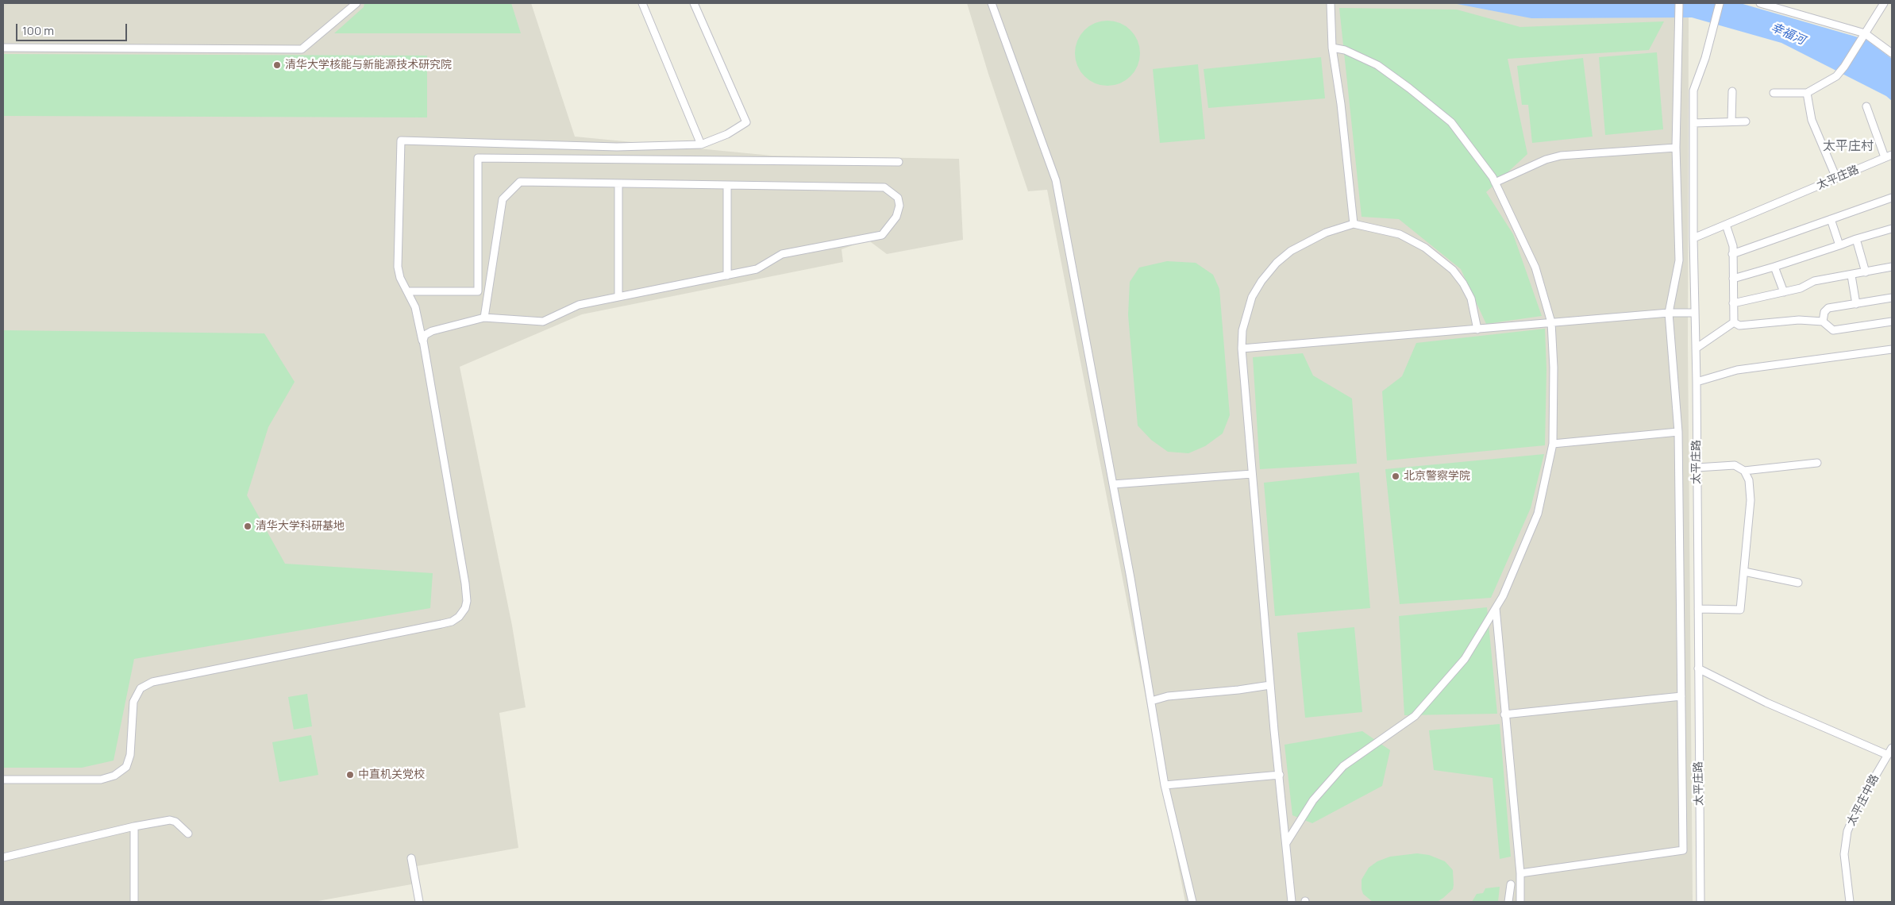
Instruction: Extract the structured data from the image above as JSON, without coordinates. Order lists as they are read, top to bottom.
{
  "streets": {
    "street": ["太平庄路", "太平庄中路"]
  },
  "districts": ["太平庄村"],
  "water": ["幸福河"],
  "places": [
    "清华大学核能与新能源技术研究院",
    "北京警察学院",
    "清华大学科研基地",
    "中直机关党校"
  ],
  "scale_bar": "100 m"
}
